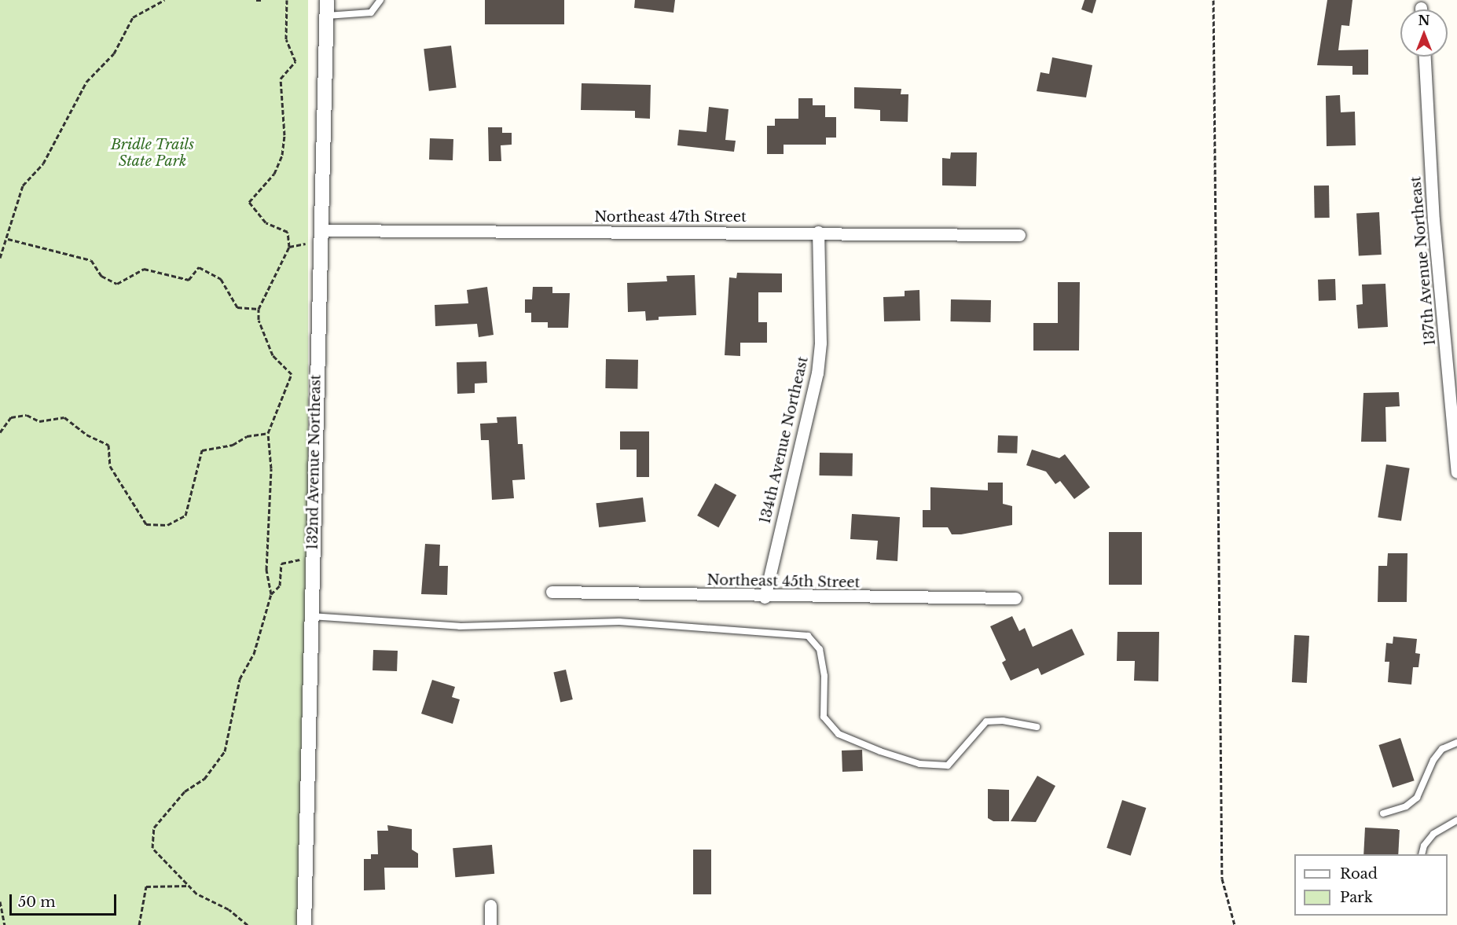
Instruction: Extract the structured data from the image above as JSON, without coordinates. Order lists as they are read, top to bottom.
{
  "streets": {
    "street": [
      "Northeast 47th Street",
      "137th Avenue Northeast",
      "134th Avenue Northeast",
      "132nd Avenue Northeast",
      "Northeast 45th Street"
    ]
  },
  "crossings": [
    ["Northeast 47th Street", "134th Avenue Northeast"],
    ["Northeast 47th Street", "132nd Avenue Northeast"],
    ["134th Avenue Northeast", "Northeast 45th Street"]
  ],
  "parks": ["Bridle Trails State Park"],
  "legend": ["Road", "Park"],
  "scale_bar": "50 m",
  "north": "top"
}
